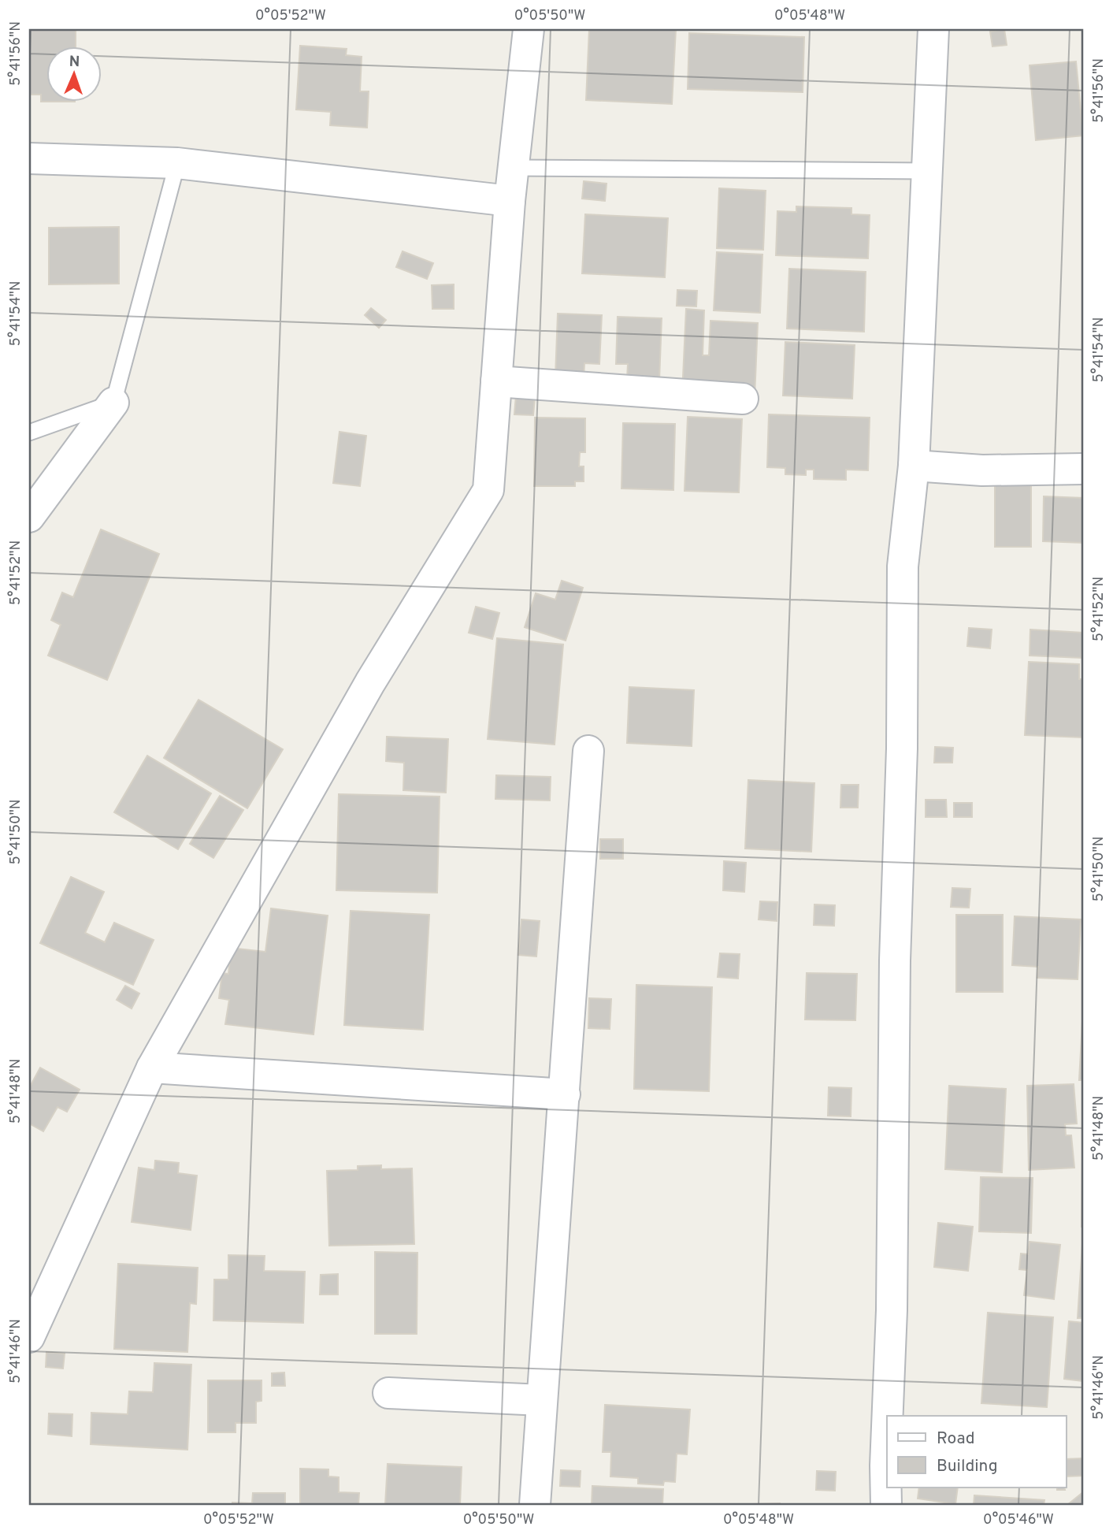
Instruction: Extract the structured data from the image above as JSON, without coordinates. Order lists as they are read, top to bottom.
{
  "legend": ["Road", "Building"],
  "north": "top",
  "coordinates": [
    "0°05'52\"W",
    "0°05'50\"W",
    "0°05'48\"W",
    "5°41'56\"N",
    "5°41'54\"N",
    "5°41'52\"N",
    "5°41'50\"N",
    "5°41'48\"N",
    "5°41'46\"N",
    "0°05'46\"W"
  ]
}
